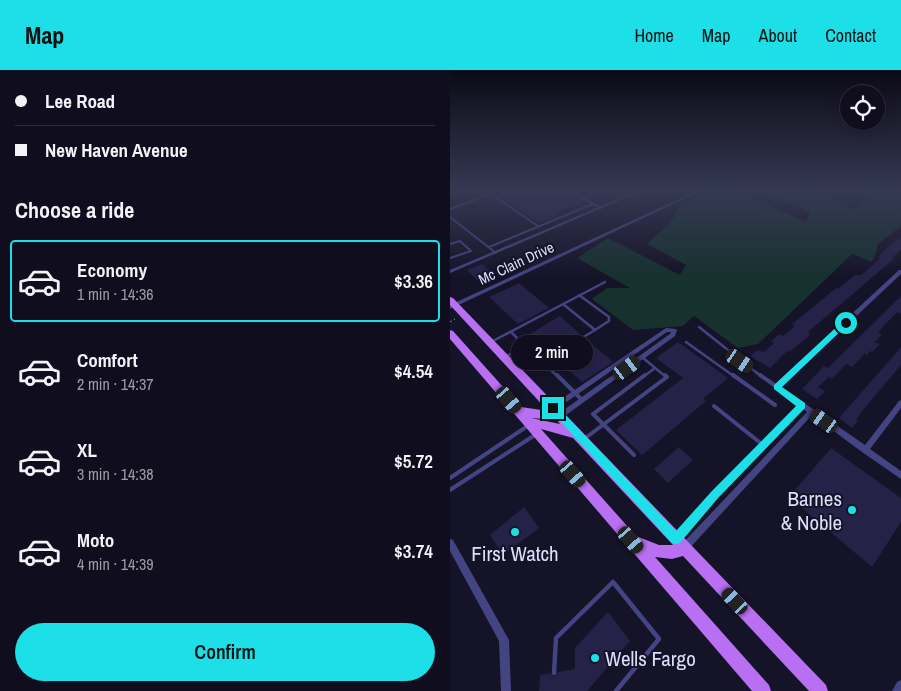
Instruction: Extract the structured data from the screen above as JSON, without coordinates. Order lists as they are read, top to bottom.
{
  "streets": {
    "street": ["Mc Clain Drive"]
  },
  "places": ["Barnes & Noble", "First Watch", "Wells Fargo"],
  "page": {
    "header": "Map",
    "nav": [
      "Home",
      "Map",
      "About",
      "Contact"
    ],
    "banner": ["Lee Road", "New Haven Avenue"],
    "heading": "Choose a ride",
    "list": [
      {
        "name": "Economy",
        "note": "1 min · 14:36",
        "value": "$3.36"
      },
      {
        "name": "Comfort",
        "note": "2 min · 14:37",
        "value": "$4.54"
      },
      {
        "name": "XL",
        "note": "3 min · 14:38",
        "value": "$5.72"
      },
      {
        "name": "Moto",
        "note": "4 min · 14:39",
        "value": "$3.74"
      }
    ],
    "bubble": "2 min",
    "buttons": "Confirm"
  }
}
